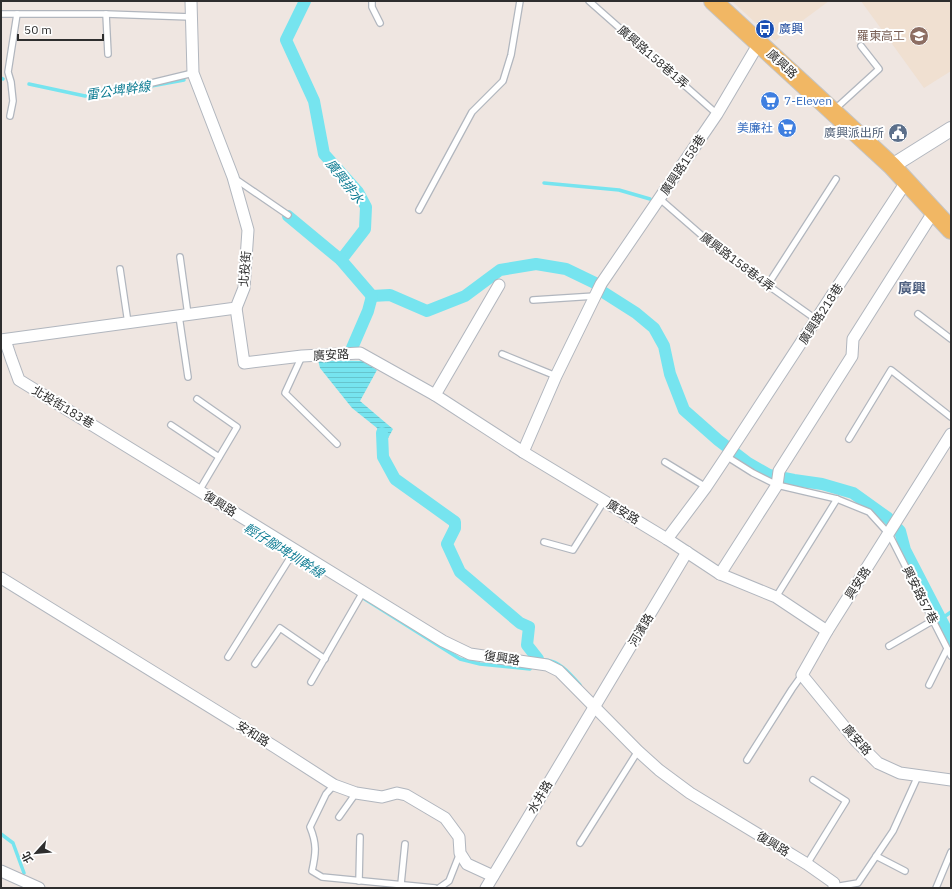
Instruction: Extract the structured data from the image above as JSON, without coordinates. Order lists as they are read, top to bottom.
{
  "streets": {
    "main road": ["廣興路"],
    "street": [
      "廣興路158巷",
      "北投街",
      "廣興路218巷",
      "廣安路",
      "北投街183巷",
      "復興路",
      "興安路",
      "河濱路",
      "安和路",
      "水井路"
    ],
    "lane": ["廣興路158巷1弄", "廣興路158巷4弄", "興安路57巷"]
  },
  "crossings": [
    ["廣興路158巷1弄", "廣興路158巷"],
    ["廣興路", "廣興路158巷"],
    ["廣興路", "廣興路218巷"],
    ["廣興路158巷", "廣興路158巷4弄"],
    ["廣興路158巷4弄", "廣興路218巷"],
    ["北投街", "廣安路"],
    ["廣興路218巷", "興安路57巷"],
    ["廣安路", "興安路"],
    ["廣安路", "河濱路"],
    ["北投街183巷", "復興路"],
    ["復興路", "河濱路"],
    ["復興路", "水井路"],
    ["興安路", "興安路57巷"],
    ["河濱路", "水井路"]
  ],
  "districts": ["廣興"],
  "water": ["雷公埤幹線", "廣興排水", "輕仔腳埤圳幹線"],
  "places": {
    "bus stop": ["廣興"],
    "school or university": ["羅東高工"],
    "supermarket": ["7-Eleven", "美廉社"],
    "public building": ["廣興派出所"]
  },
  "scale_bar": "50 m",
  "north": "bottom left"
}
